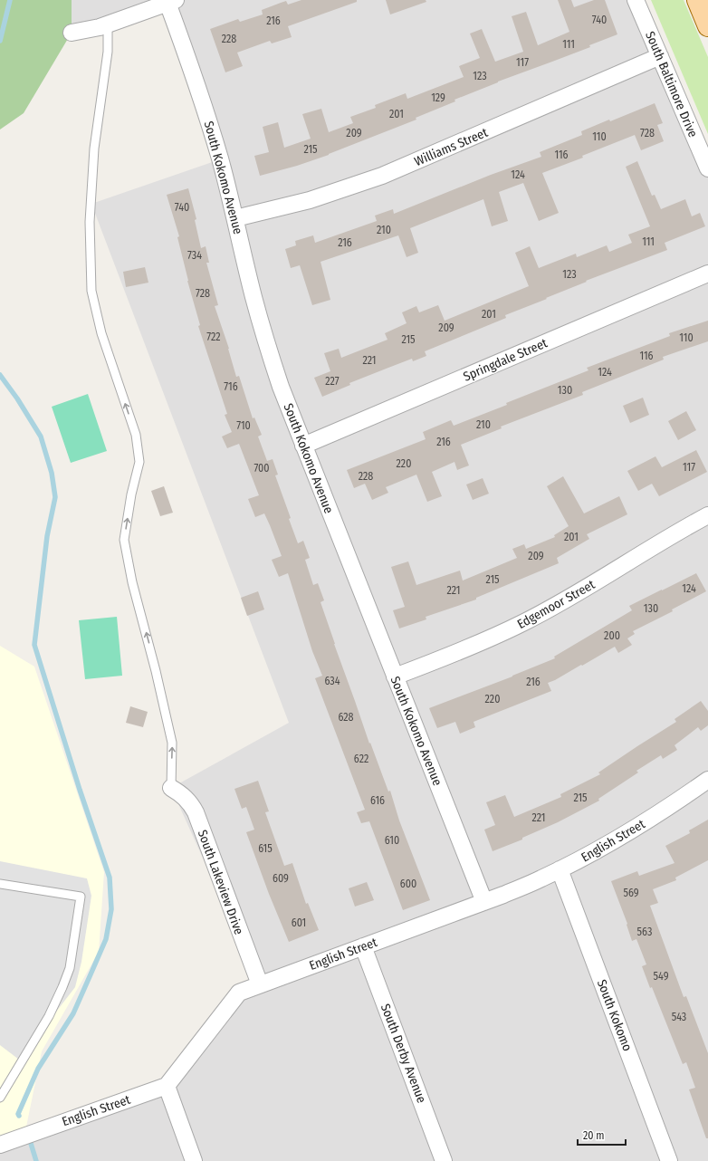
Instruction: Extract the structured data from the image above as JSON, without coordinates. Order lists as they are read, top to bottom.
{
  "streets": {
    "street": [
      "South Baltimore Drive",
      "Williams Street",
      "South Kokomo Avenue",
      "Springdale Street",
      "Edgemoor Street",
      "English Street",
      "South Lakeview Drive",
      "South Kokomo",
      "South Derby Avenue"
    ]
  },
  "crossings": [
    ["South Baltimore Drive", "Williams Street"],
    ["Williams Street", "South Kokomo Avenue"],
    ["South Kokomo Avenue", "Springdale Street"],
    ["South Kokomo Avenue", "Edgemoor Street"],
    ["South Kokomo Avenue", "English Street"],
    ["English Street", "South Lakeview Drive"],
    ["English Street", "South Kokomo"],
    ["English Street", "South Derby Avenue"]
  ],
  "house_numbers": [
    "740",
    "216",
    "228",
    "111",
    "117",
    "123",
    "129",
    "201",
    "209",
    "728",
    "110",
    "215",
    "116",
    "124",
    "740",
    "210",
    "111",
    "216",
    "734",
    "123",
    "728",
    "201",
    "209",
    "722",
    "110",
    "215",
    "116",
    "221",
    "124",
    "227",
    "716",
    "130",
    "210",
    "710",
    "216",
    "220",
    "117",
    "700",
    "228",
    "201",
    "209",
    "215",
    "124",
    "221",
    "130",
    "200",
    "634",
    "216",
    "220",
    "628",
    "622",
    "215",
    "616",
    "221",
    "610",
    "615",
    "609",
    "600",
    "569",
    "601",
    "563",
    "549",
    "543"
  ],
  "scale_bar": "20 m"
}
